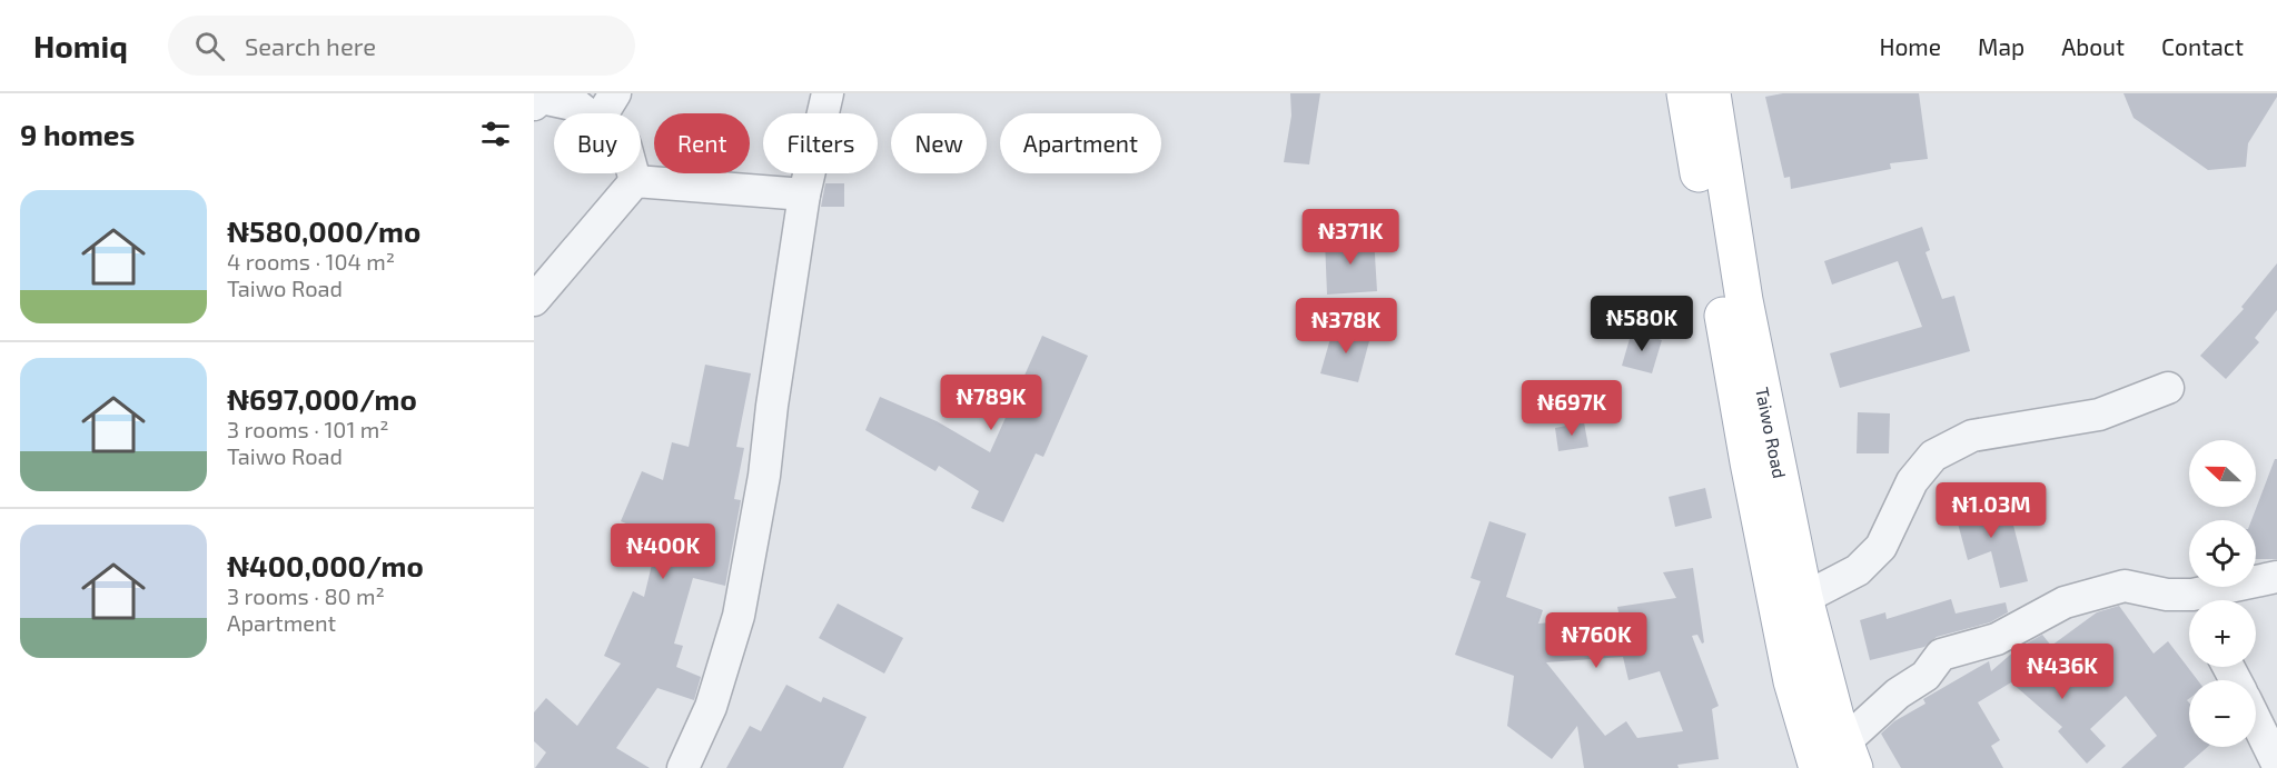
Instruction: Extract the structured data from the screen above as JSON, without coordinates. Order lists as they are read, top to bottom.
{
  "streets": {
    "main road": ["Taiwo Road"]
  },
  "north": "left",
  "page": {
    "header": "Homiq",
    "search": "Search here",
    "nav": [
      "Home",
      "Map",
      "About",
      "Contact"
    ],
    "heading": "9 homes",
    "chip": [
      "Buy",
      "Rent",
      "Filters",
      "New",
      "Apartment"
    ],
    "list": [
      {
        "name": "₦580,000/mo",
        "note": "4 rooms · 104 m² · Taiwo Road"
      },
      {
        "name": "₦697,000/mo",
        "note": "3 rooms · 101 m² · Taiwo Road"
      },
      {
        "name": "₦400,000/mo",
        "note": "3 rooms · 80 m² · Apartment"
      }
    ],
    "price": [
      "₦371K",
      "₦580K",
      "₦378K",
      "₦789K",
      "₦697K",
      "₦1.03M",
      "₦400K",
      "₦760K",
      "₦436K"
    ],
    "map_buttons": ["+", "−"]
  }
}
